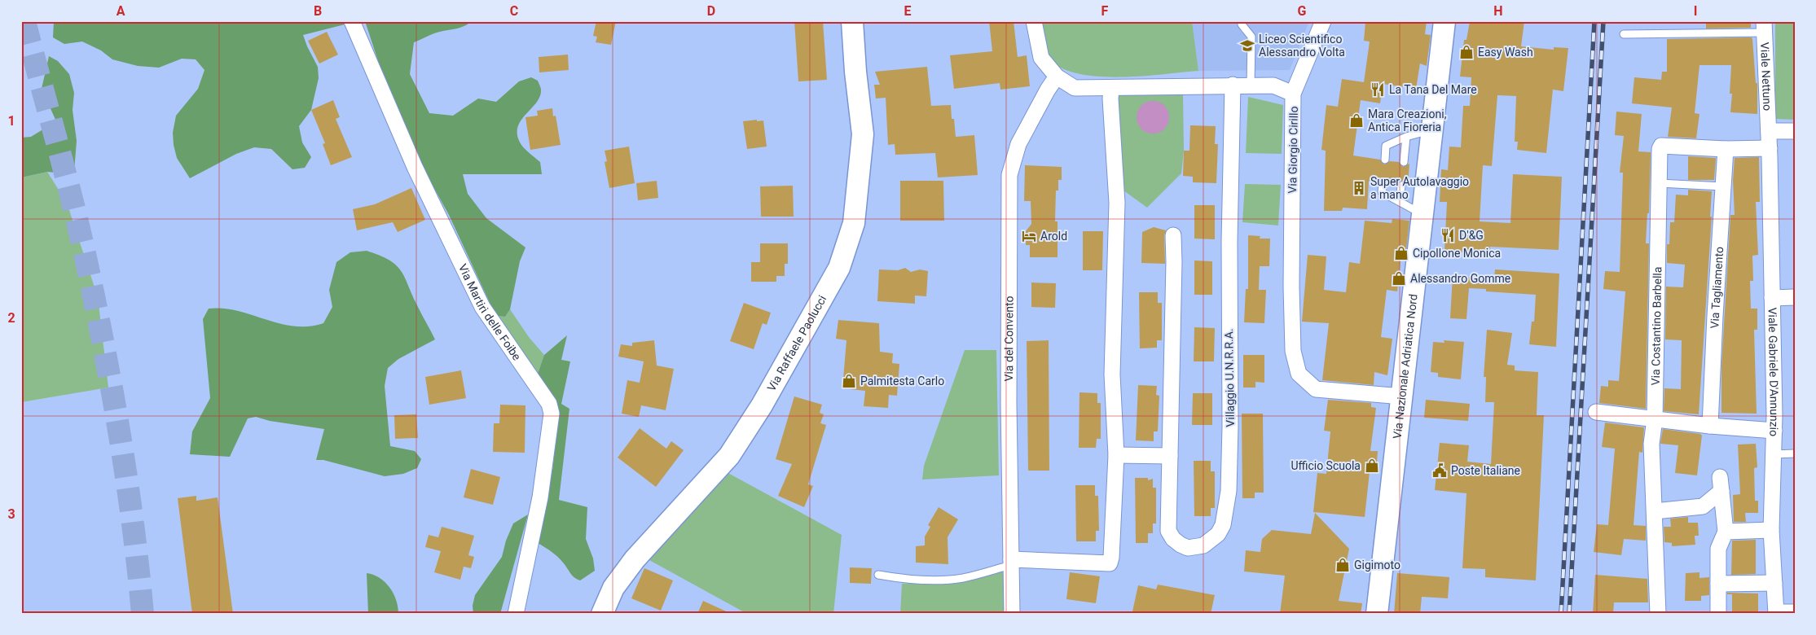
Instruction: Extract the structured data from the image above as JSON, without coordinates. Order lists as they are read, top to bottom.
{
  "streets": {
    "main road": ["Via Raffaele Paolucci", "Via Nazionale Adriatica Nord"],
    "street": [
      "Viale Nettuno",
      "Via Giorgio Cirillo",
      "Via Tagliamento",
      "Via Martiri delle Foibe",
      "Via Costantino Barbella",
      "Via del Convento",
      "Viale Gabriele D'Annunzio",
      "Villaggio U.N.R.R.A."
    ]
  },
  "crossings": [
    ["Viale Nettuno", "Viale Gabriele D'Annunzio"],
    ["Via Giorgio Cirillo", "Via del Convento"],
    ["Via Giorgio Cirillo", "Via Nazionale Adriatica Nord"],
    ["Via Giorgio Cirillo", "Villaggio U.N.R.R.A."],
    ["Via Tagliamento", "Via Costantino Barbella"],
    ["Via Costantino Barbella", "Viale Gabriele D'Annunzio"]
  ],
  "places": {
    "school or university": ["Liceo Scientifico Alessandro Volta"],
    "shop": [
      "Easy Wash",
      "Mara Creazioni, Antica Fioreria",
      "Cipollone Monica",
      "Alessandro Gomme",
      "Palmitesta Carlo",
      "Ufficio Scuola",
      "Gigimoto"
    ],
    "restaurant": ["La Tana Del Mare", "D'&G"],
    "building": ["Super Autolavaggio a mano"],
    "hotel": ["Arold"],
    "public building": ["Poste Italiane"]
  },
  "grid": {
    "columns": [
      "A",
      "B",
      "C",
      "D",
      "E",
      "F",
      "G",
      "H",
      "I"
    ],
    "rows": ["1", "2", "3"]
  }
}
